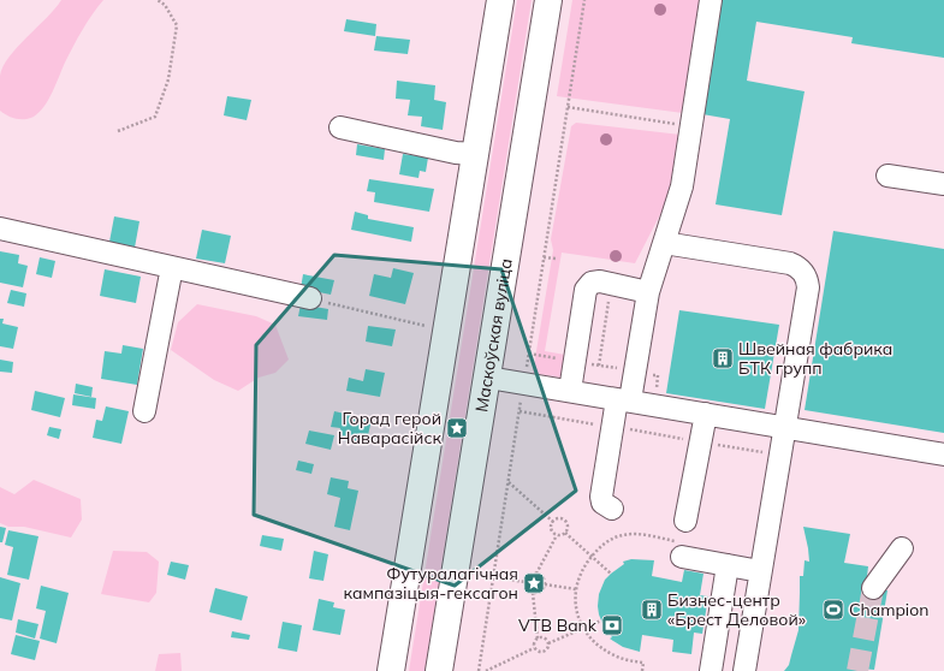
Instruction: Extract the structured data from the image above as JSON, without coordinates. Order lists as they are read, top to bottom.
{
  "streets": {
    "main road": ["Маскоўская вуліца"]
  },
  "places": {
    "building": ["Швейная фабрика БТК групп", "Бизнес-центр «Брест Деловой»"],
    "place": ["Горад герой Наварасійск", "Футуралагічная кампазіцыя-гексагон"],
    "sports": ["Champion"],
    "bank": ["VTB Bank"]
  }
}
